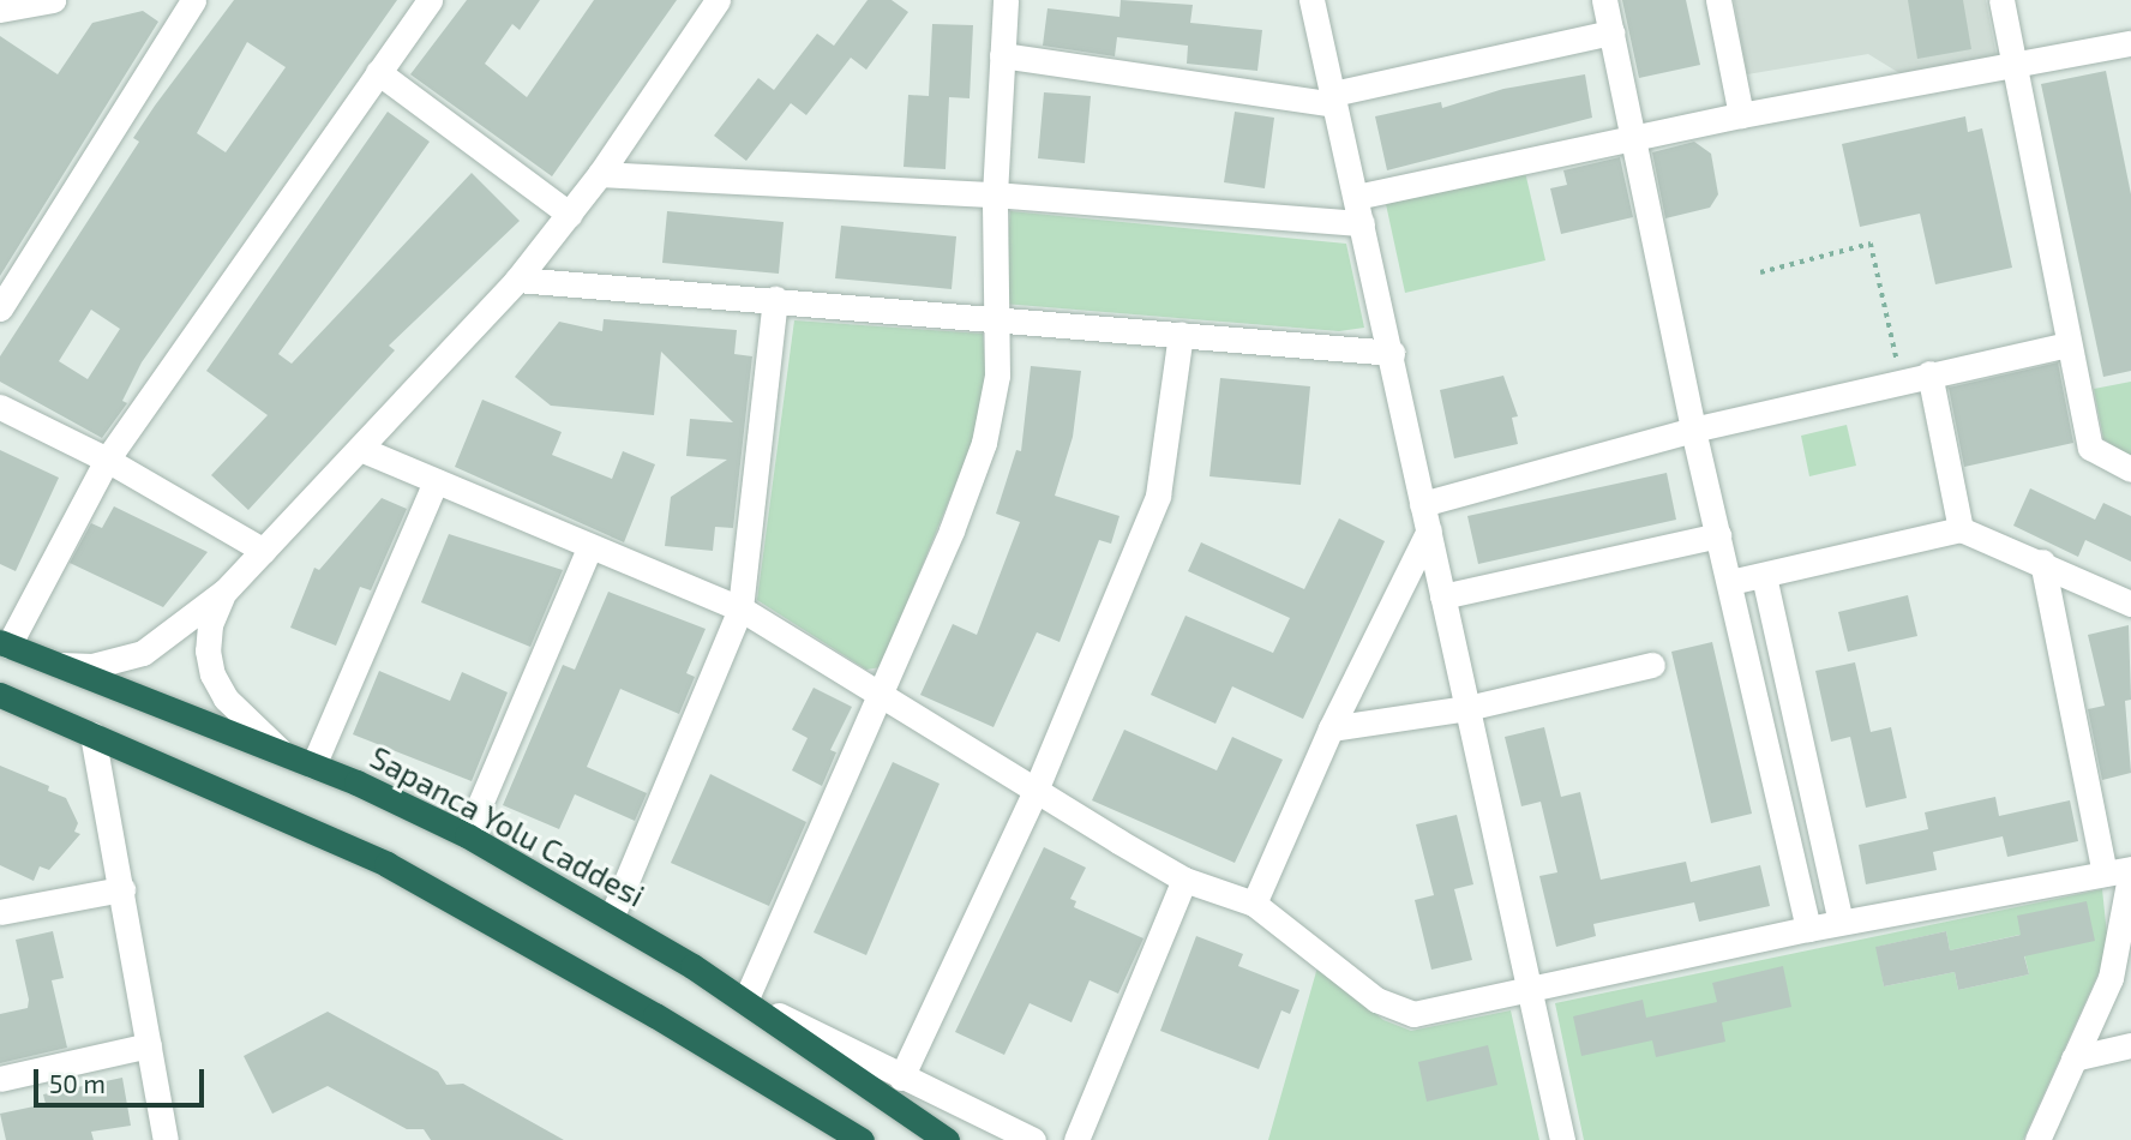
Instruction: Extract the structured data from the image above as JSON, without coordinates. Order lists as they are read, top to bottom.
{
  "streets": {
    "highway": ["Sapanca Yolu Caddesi"]
  },
  "scale_bar": "50 m"
}
